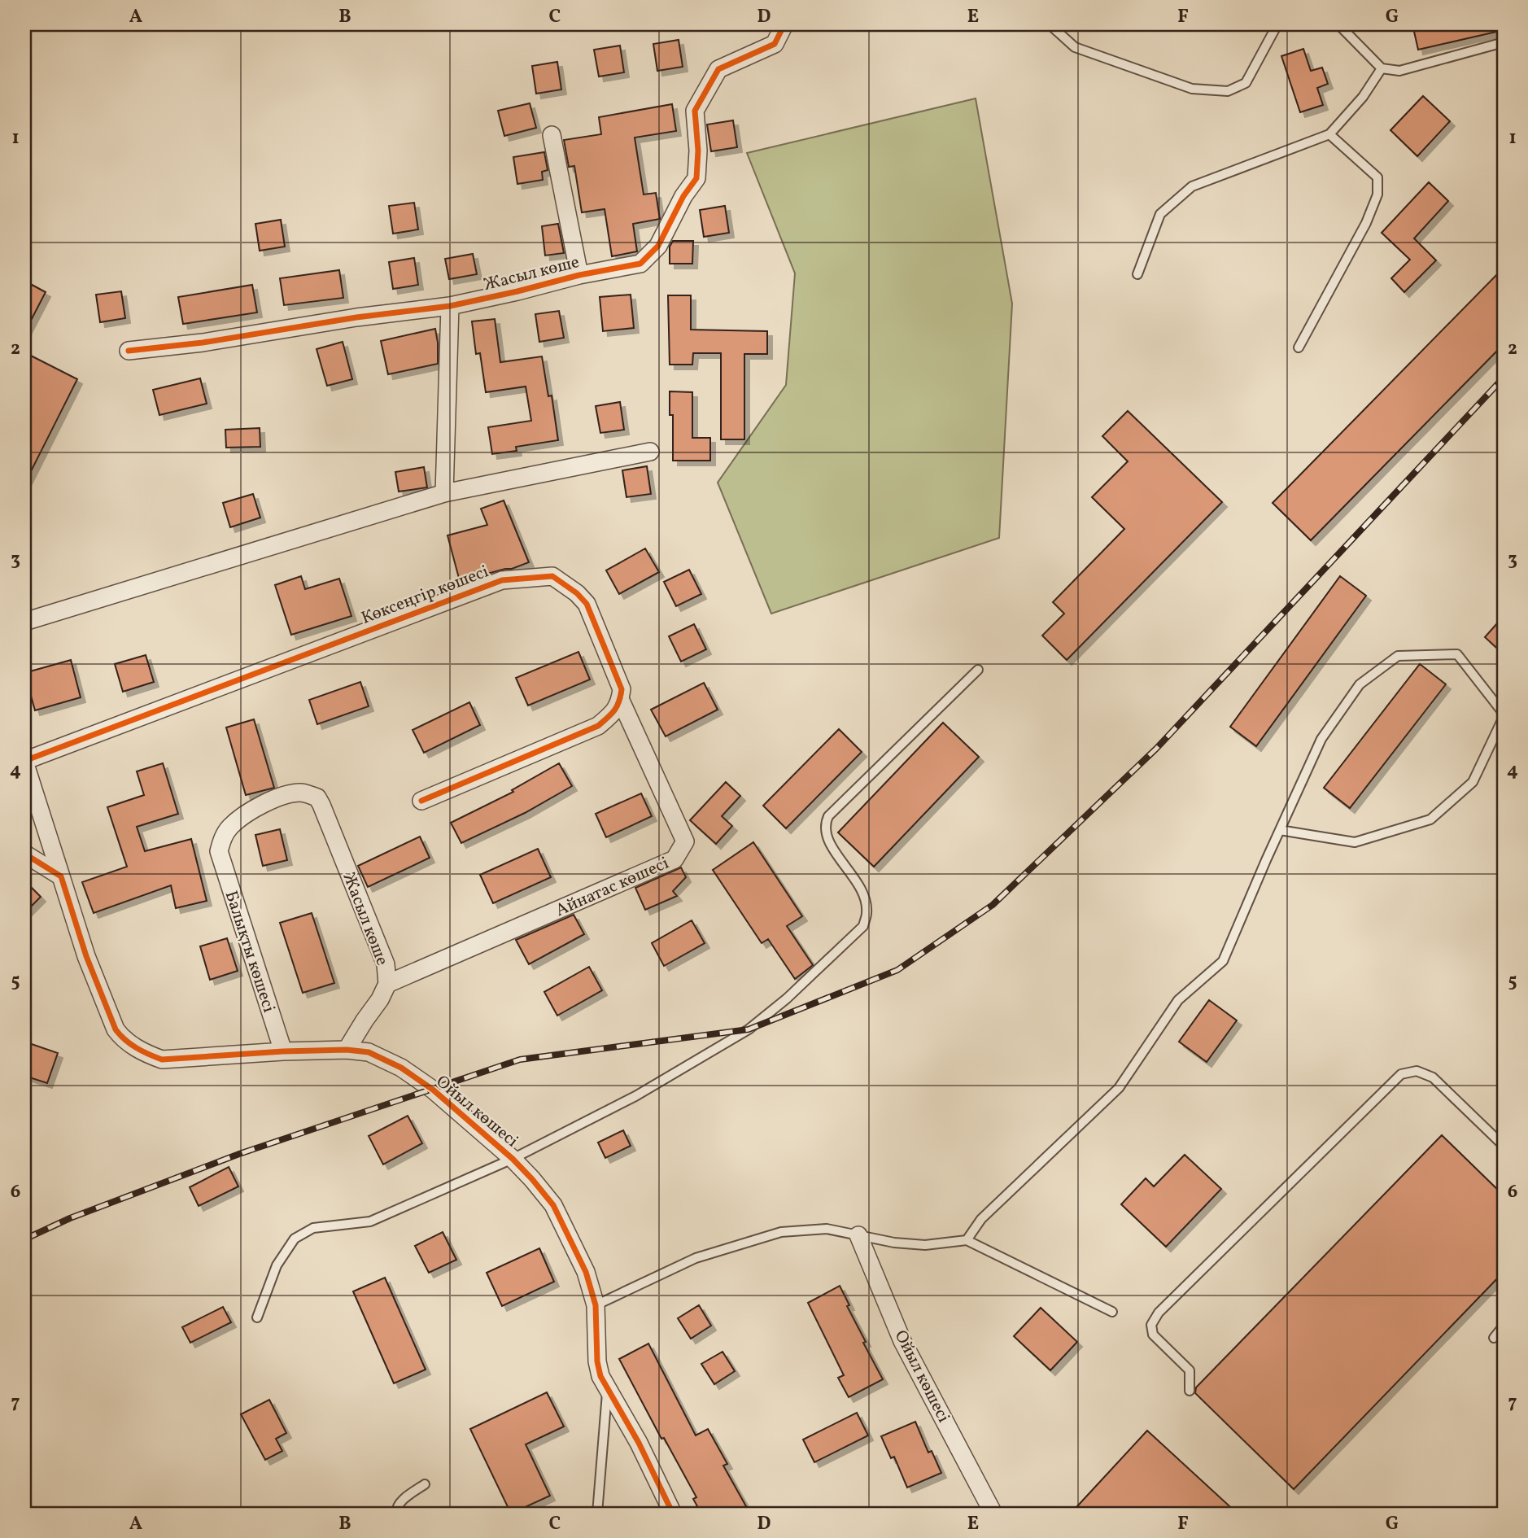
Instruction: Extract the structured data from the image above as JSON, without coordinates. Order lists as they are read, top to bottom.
{
  "streets": {
    "street": [
      "Жасыл көше",
      "Көксеңгір көшесі",
      "Айнатас көшесі",
      "Балықты көшесі",
      "Ойыл көшесі"
    ]
  },
  "crossings": [
    ["Жасыл көше", "Айнатас көшесі"],
    ["Жасыл көше", "Балықты көшесі"],
    ["Жасыл көше", "Ойыл көшесі"],
    ["Көксеңгір көшесі", "Айнатас көшесі"],
    ["Көксеңгір көшесі", "Ойыл көшесі"],
    ["Балықты көшесі", "Ойыл көшесі"]
  ],
  "grid": {
    "columns": [
      "A",
      "B",
      "C",
      "D",
      "E",
      "F",
      "G"
    ],
    "rows": [
      "1",
      "2",
      "3",
      "4",
      "5",
      "6",
      "7"
    ]
  }
}
